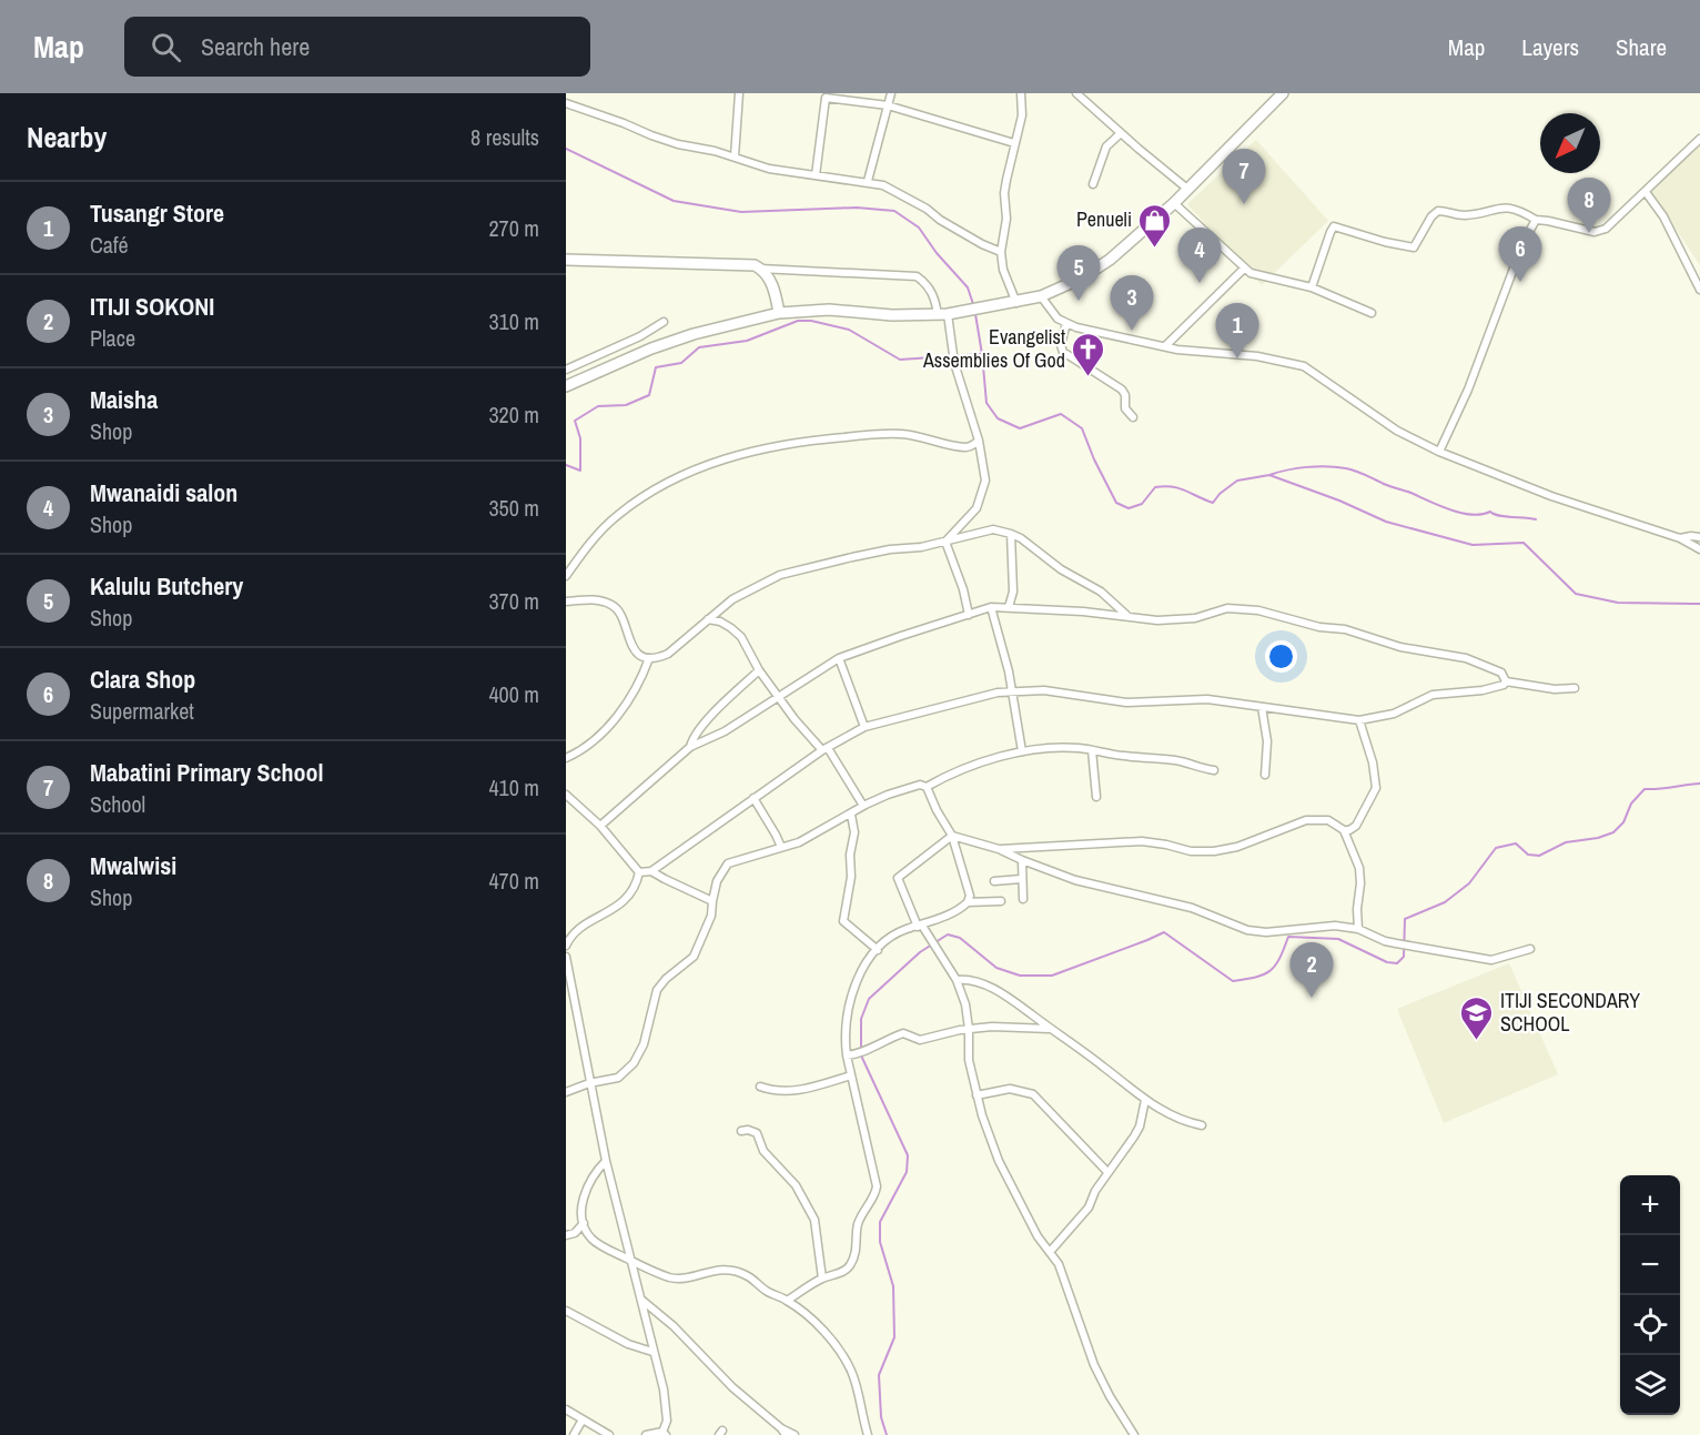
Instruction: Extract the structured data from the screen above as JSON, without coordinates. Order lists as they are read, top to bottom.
{
  "places": {
    "shop": ["Penueli"],
    "church": ["Evangelist Assemblies Of God"],
    "school or university": ["ITIJI SECONDARY SCHOOL"]
  },
  "north": "bottom left",
  "page": {
    "header": "Map",
    "search": "Search here",
    "nav": ["Map", "Layers", "Share"],
    "heading": ["Nearby", "8 results"],
    "pins": [
      "7",
      "8",
      "6",
      "4",
      "5",
      "3",
      "1",
      "2"
    ],
    "list": [
      {
        "mark": "1",
        "name": "Tusangr Store",
        "note": "Café",
        "value": "270 m"
      },
      {
        "mark": "2",
        "name": "ITIJI SOKONI",
        "note": "Place",
        "value": "310 m"
      },
      {
        "mark": "3",
        "name": "Maisha",
        "note": "Shop",
        "value": "320 m"
      },
      {
        "mark": "4",
        "name": "Mwanaidi salon",
        "note": "Shop",
        "value": "350 m"
      },
      {
        "mark": "5",
        "name": "Kalulu Butchery",
        "note": "Shop",
        "value": "370 m"
      },
      {
        "mark": "6",
        "name": "Clara Shop",
        "note": "Supermarket",
        "value": "400 m"
      },
      {
        "mark": "7",
        "name": "Mabatini Primary School",
        "note": "School",
        "value": "410 m"
      },
      {
        "mark": "8",
        "name": "Mwalwisi",
        "note": "Shop",
        "value": "470 m"
      }
    ],
    "map_buttons": ["+", "−"]
  }
}
